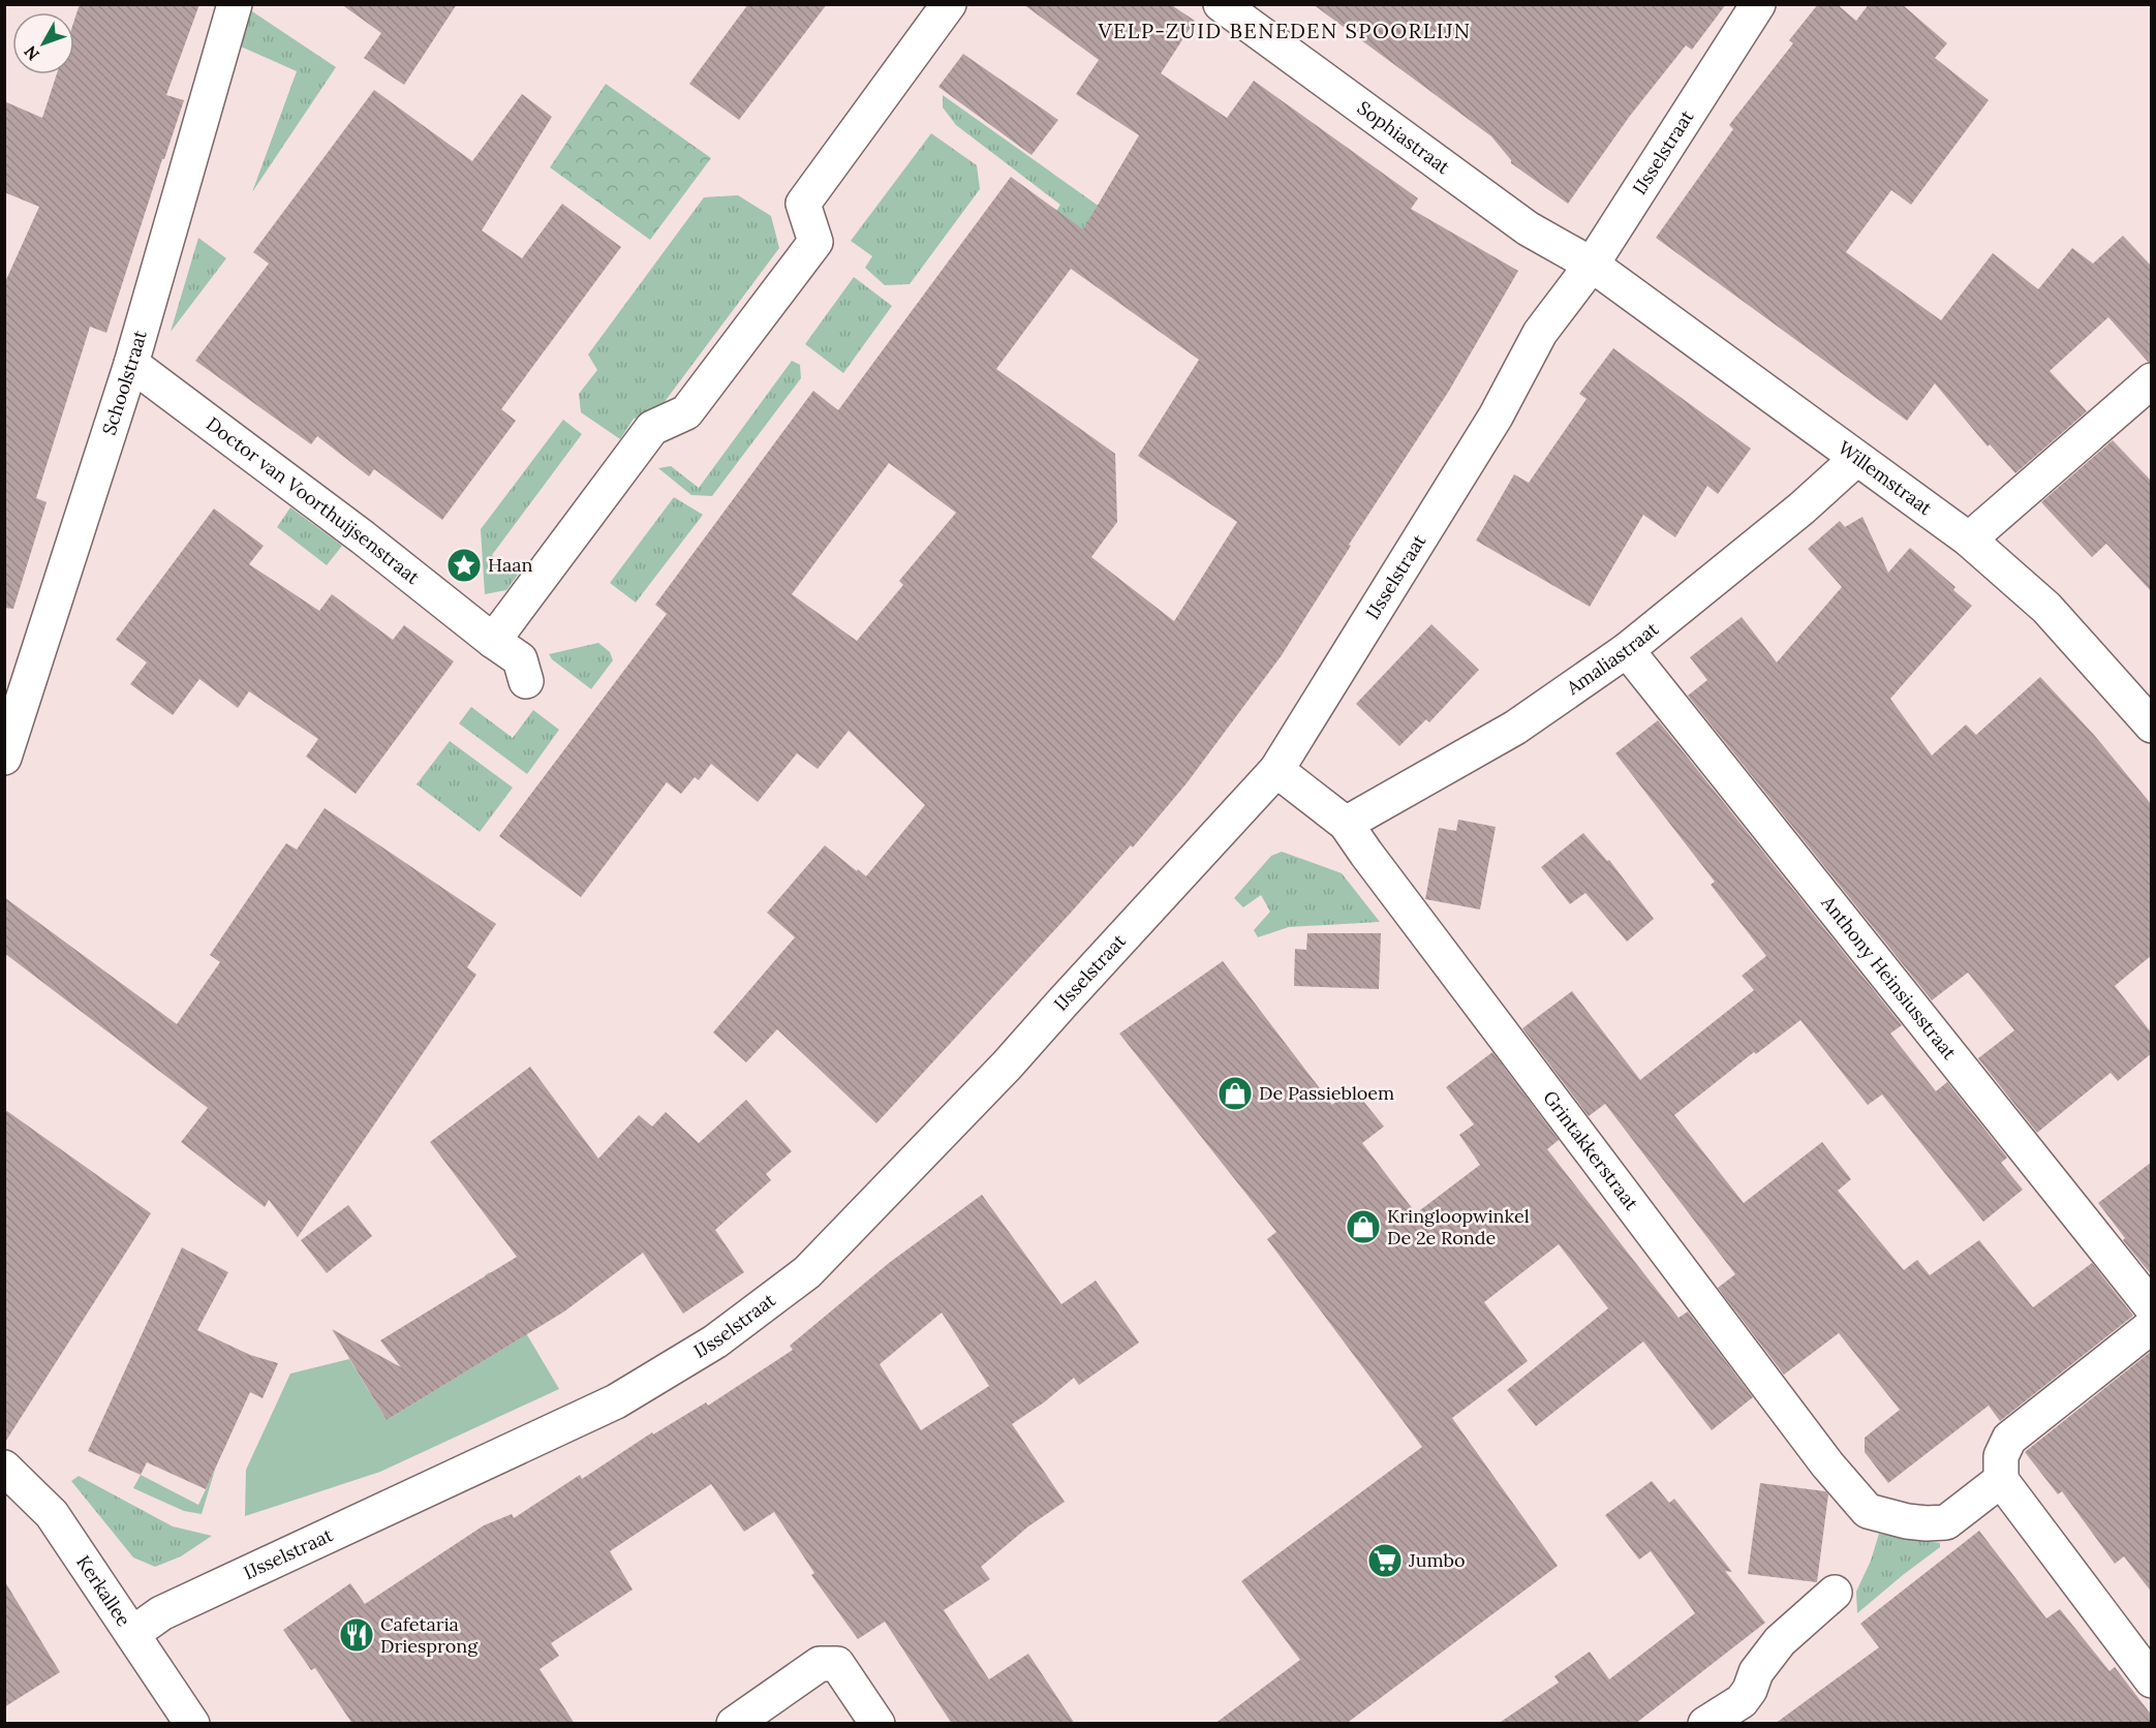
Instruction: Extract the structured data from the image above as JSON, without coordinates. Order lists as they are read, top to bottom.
{
  "streets": {
    "street": [
      "Sophiastraat",
      "IJsselstraat",
      "Schoolstraat",
      "Willemstraat",
      "Doctor van Voorthuijsenstraat",
      "Amaliastraat",
      "Anthony Heinsiusstraat",
      "Grintakkerstraat",
      "Kerkallee"
    ]
  },
  "crossings": [
    ["Sophiastraat", "IJsselstraat"],
    ["Sophiastraat", "Willemstraat"],
    ["IJsselstraat", "Willemstraat"],
    ["IJsselstraat", "Grintakkerstraat"],
    ["IJsselstraat", "Kerkallee"],
    ["Schoolstraat", "Doctor van Voorthuijsenstraat"],
    ["Willemstraat", "Amaliastraat"],
    ["Amaliastraat", "Anthony Heinsiusstraat"],
    ["Amaliastraat", "Grintakkerstraat"]
  ],
  "districts": ["VELP-ZUID BENEDEN SPOORLIJN"],
  "places": {
    "place": ["Haan"],
    "shop": ["De Passiebloem", "Kringloopwinkel De 2e Ronde"],
    "supermarket": ["Jumbo"],
    "restaurant": ["Cafetaria Driesprong"]
  },
  "north": "bottom left"
}
